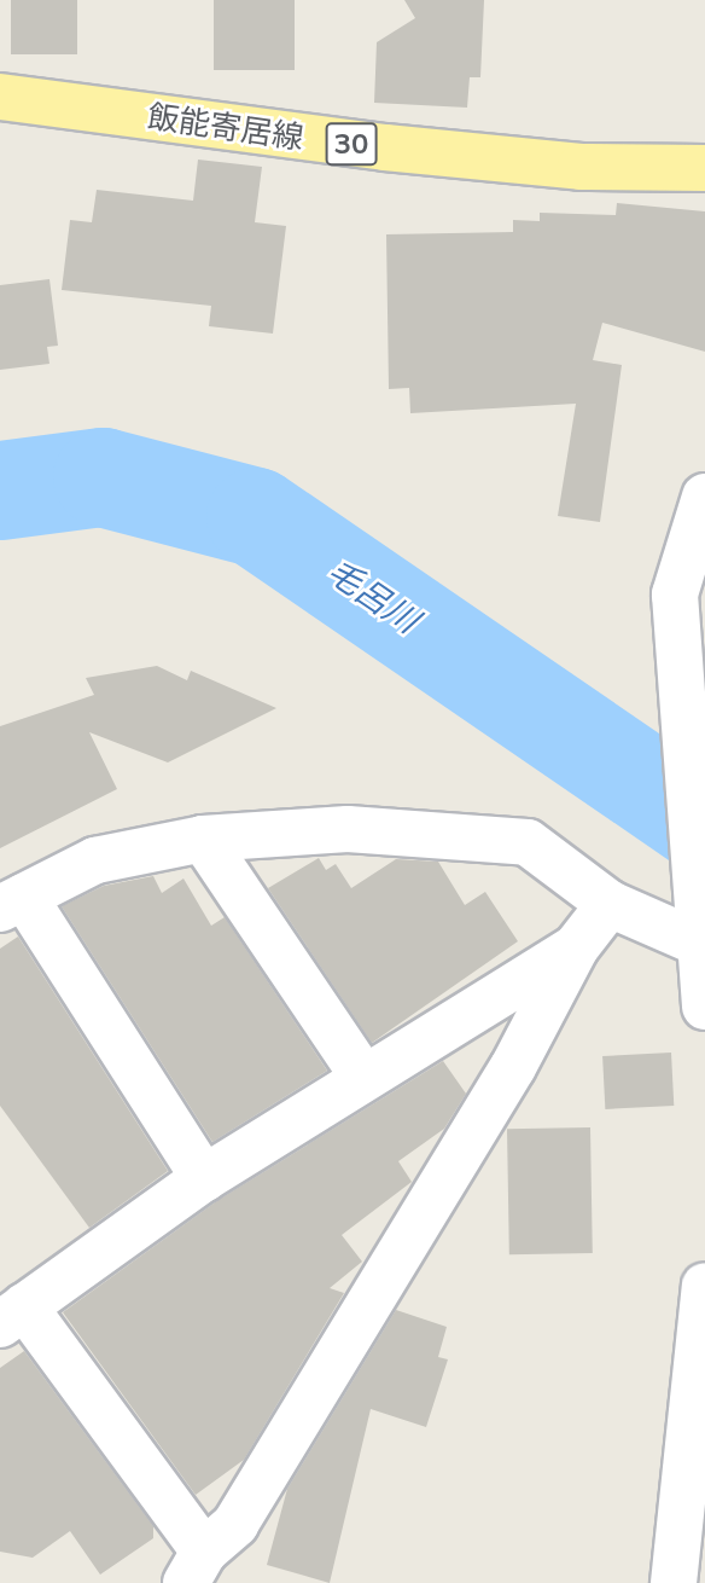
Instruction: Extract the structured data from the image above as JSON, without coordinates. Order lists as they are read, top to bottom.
{
  "streets": {
    "main road": ["飯能寄居線", "30"]
  },
  "water": ["毛呂川"]
}
